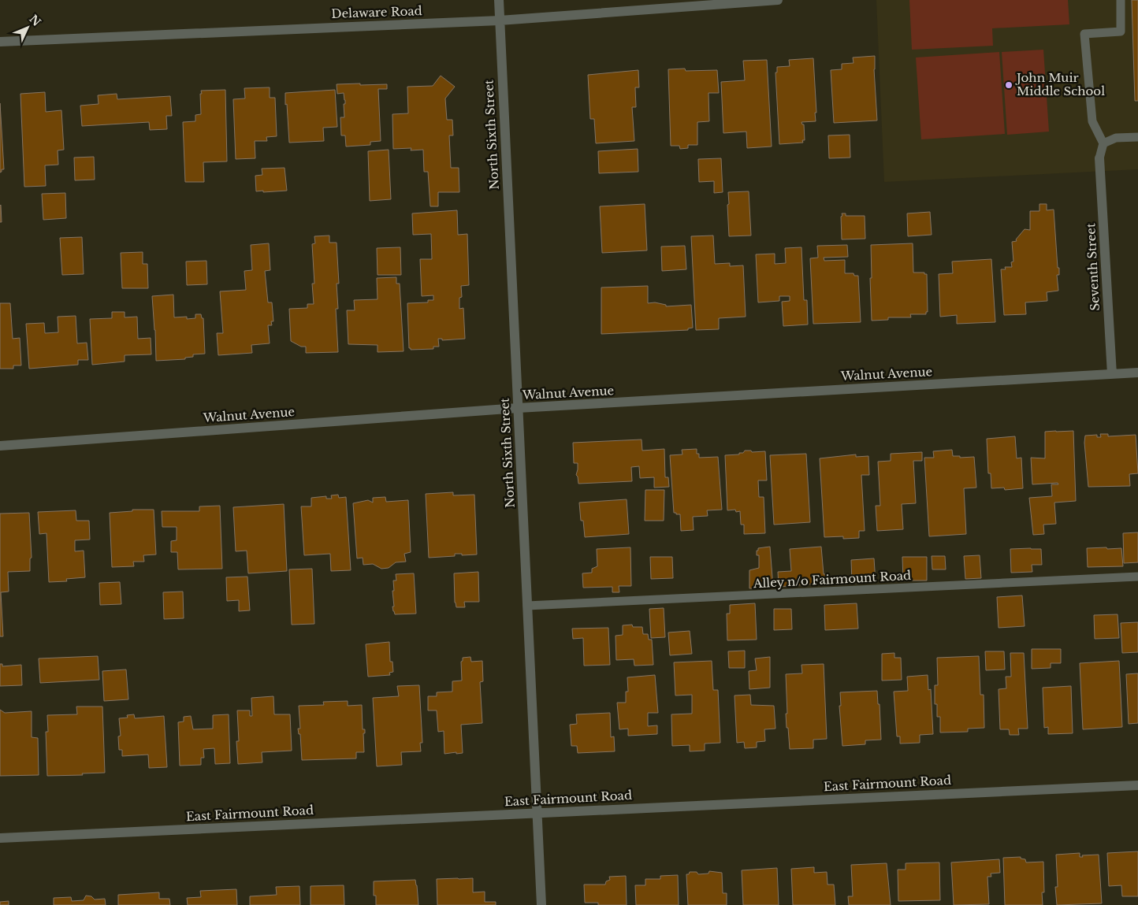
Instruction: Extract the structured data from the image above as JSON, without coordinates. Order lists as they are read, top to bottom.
{
  "streets": {
    "street": [
      "Delaware Road",
      "North Sixth Street",
      "Seventh Street",
      "Walnut Avenue",
      "East Fairmount Road"
    ],
    "lane": ["Alley n/o Fairmount Road"]
  },
  "crossings": [
    ["Delaware Road", "North Sixth Street"],
    ["North Sixth Street", "Walnut Avenue"],
    ["North Sixth Street", "Alley n/o Fairmount Road"],
    ["North Sixth Street", "East Fairmount Road"],
    ["Seventh Street", "Walnut Avenue"]
  ],
  "places": ["John Muir Middle School"],
  "north": "top right"
}
